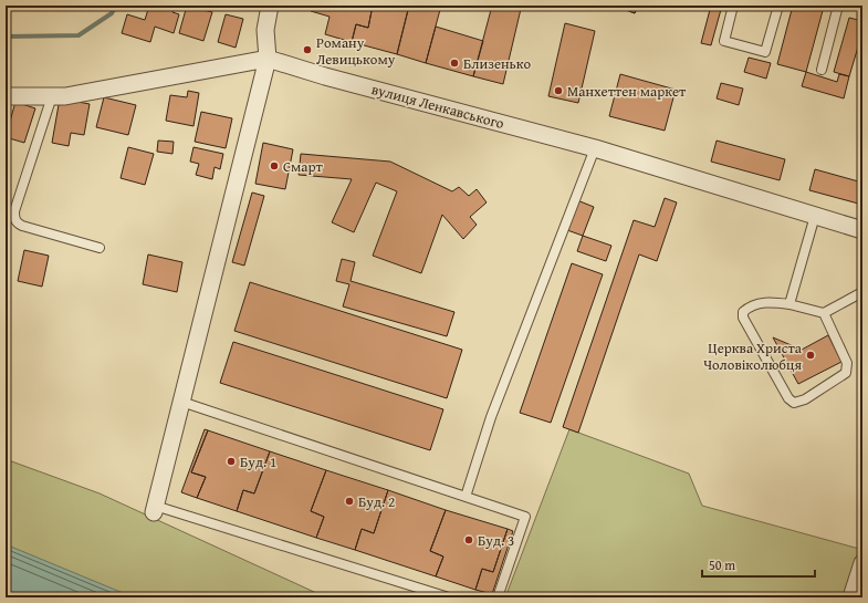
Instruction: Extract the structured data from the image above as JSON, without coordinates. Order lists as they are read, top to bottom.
{
  "streets": {
    "street": ["вулиця Ленкавського"]
  },
  "places": [
    "Роману Левицькому",
    "Близенько",
    "Манхеттен маркет",
    "Смарт",
    "Церква Христа Чоловіколюбця",
    "Буд. 1",
    "Буд. 2",
    "Буд. 3"
  ],
  "scale_bar": "50 m"
}
